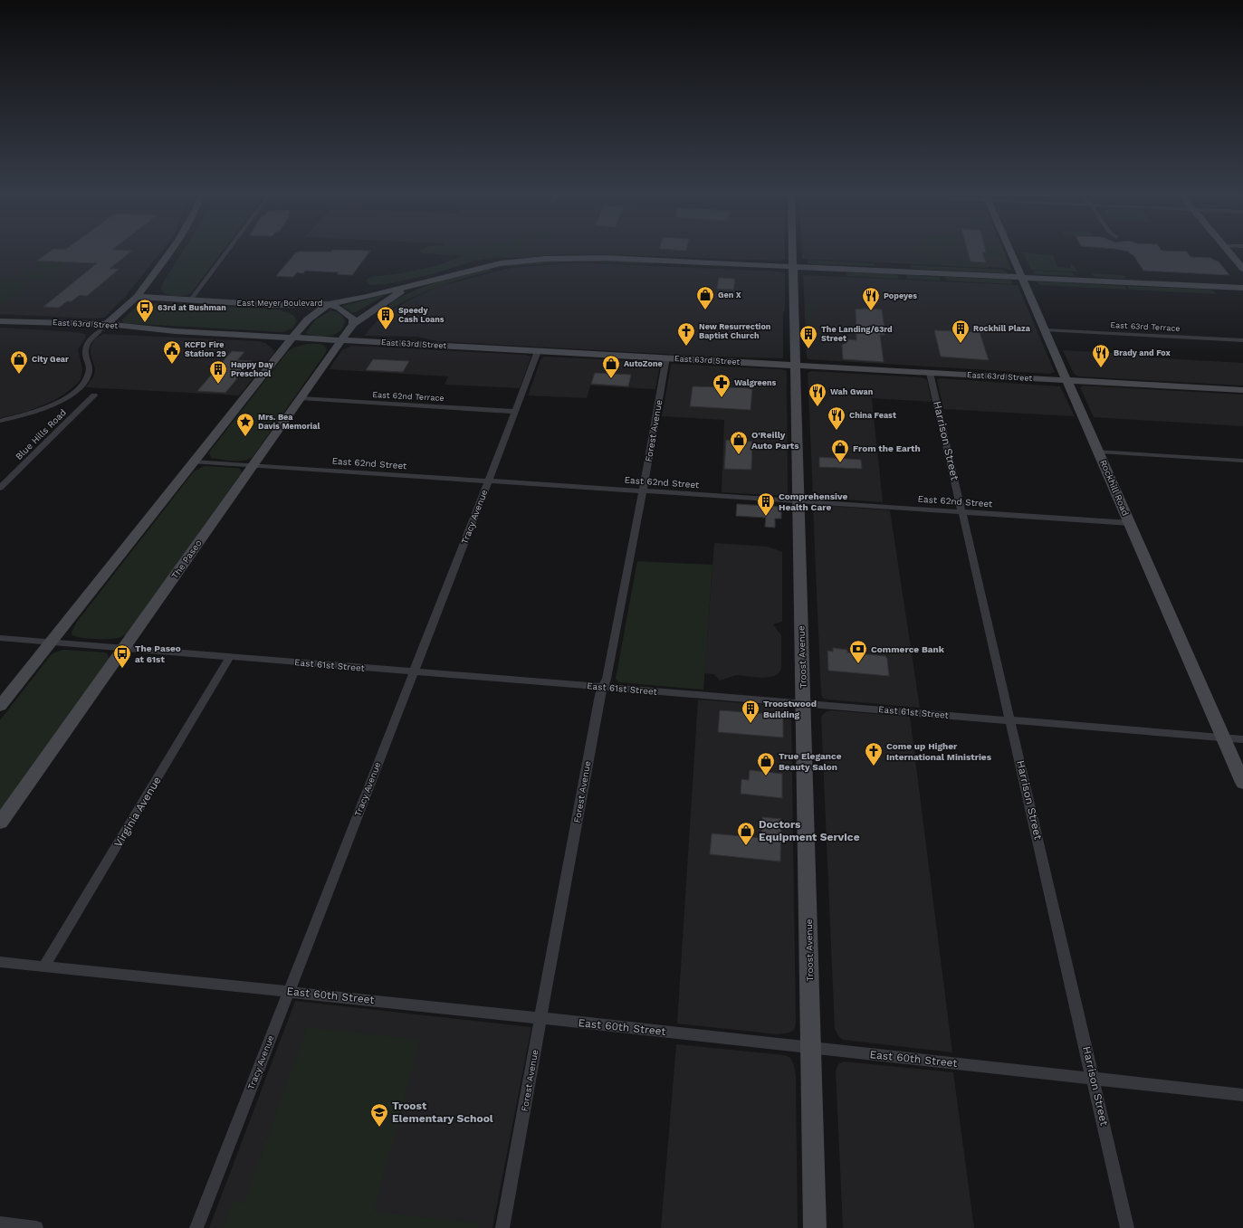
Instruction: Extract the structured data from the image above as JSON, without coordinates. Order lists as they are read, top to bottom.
{
  "streets": {
    "main road": [
      "East Meyer Boulevard",
      "East 63rd Street",
      "Rockhill Road",
      "The Paseo",
      "Troost Avenue"
    ],
    "street": [
      "East 63rd Terrace",
      "East 62nd Terrace",
      "Forest Avenue",
      "Blue Hills Road",
      "Harrison Street",
      "East 62nd Street",
      "Tracy Avenue",
      "East 61st Street",
      "Virginia Avenue",
      "East 60th Street"
    ]
  },
  "crossings": [
    ["East Meyer Boulevard", "Rockhill Road"],
    ["East Meyer Boulevard", "Troost Avenue"],
    ["East 63rd Street", "Forest Avenue"],
    ["East 63rd Street", "Harrison Street"],
    ["East 63rd Street", "Rockhill Road"],
    ["East 63rd Street", "Tracy Avenue"],
    ["East 63rd Street", "The Paseo"],
    ["East 63rd Street", "Troost Avenue"],
    ["East 63rd Terrace", "Rockhill Road"],
    ["East 62nd Terrace", "Tracy Avenue"],
    ["East 62nd Terrace", "The Paseo"],
    ["Forest Avenue", "East 62nd Street"],
    ["Forest Avenue", "East 61st Street"],
    ["Forest Avenue", "East 60th Street"],
    ["Harrison Street", "East 62nd Street"],
    ["Harrison Street", "East 61st Street"],
    ["Harrison Street", "East 60th Street"],
    ["East 62nd Street", "Rockhill Road"],
    ["East 62nd Street", "Tracy Avenue"],
    ["East 62nd Street", "The Paseo"],
    ["East 62nd Street", "Troost Avenue"],
    ["Rockhill Road", "East 61st Street"],
    ["Tracy Avenue", "East 61st Street"],
    ["Tracy Avenue", "East 60th Street"],
    ["The Paseo", "East 61st Street"],
    ["Troost Avenue", "East 61st Street"],
    ["Troost Avenue", "East 60th Street"],
    ["East 61st Street", "Virginia Avenue"],
    ["Virginia Avenue", "East 60th Street"]
  ],
  "places": {
    "shop": [
      "Gen X",
      "City Gear",
      "AutoZone",
      "O'Reilly Auto Parts",
      "From the Earth",
      "True Elegance Beauty Salon",
      "Doctors Equipment Service"
    ],
    "restaurant": [
      "Popeyes",
      "Brady and Fox",
      "Wah Gwan",
      "China Feast"
    ],
    "bus stop": ["63rd at Bushman", "The Paseo at 61st"],
    "building": [
      "Speedy Cash Loans",
      "Rockhill Plaza",
      "The Landing/63rd Street",
      "Happy Day Preschool",
      "Comprehensive Health Care",
      "Troostwood Building"
    ],
    "church": ["New Resurrection Baptist Church", "Come up Higher International Ministries"],
    "public building": ["KCFD Fire Station 29"],
    "pharmacy": ["Walgreens"],
    "place": ["Mrs. Bea Davis Memorial"],
    "bank": ["Commerce Bank"],
    "school or university": ["Troost Elementary School"]
  }
}
